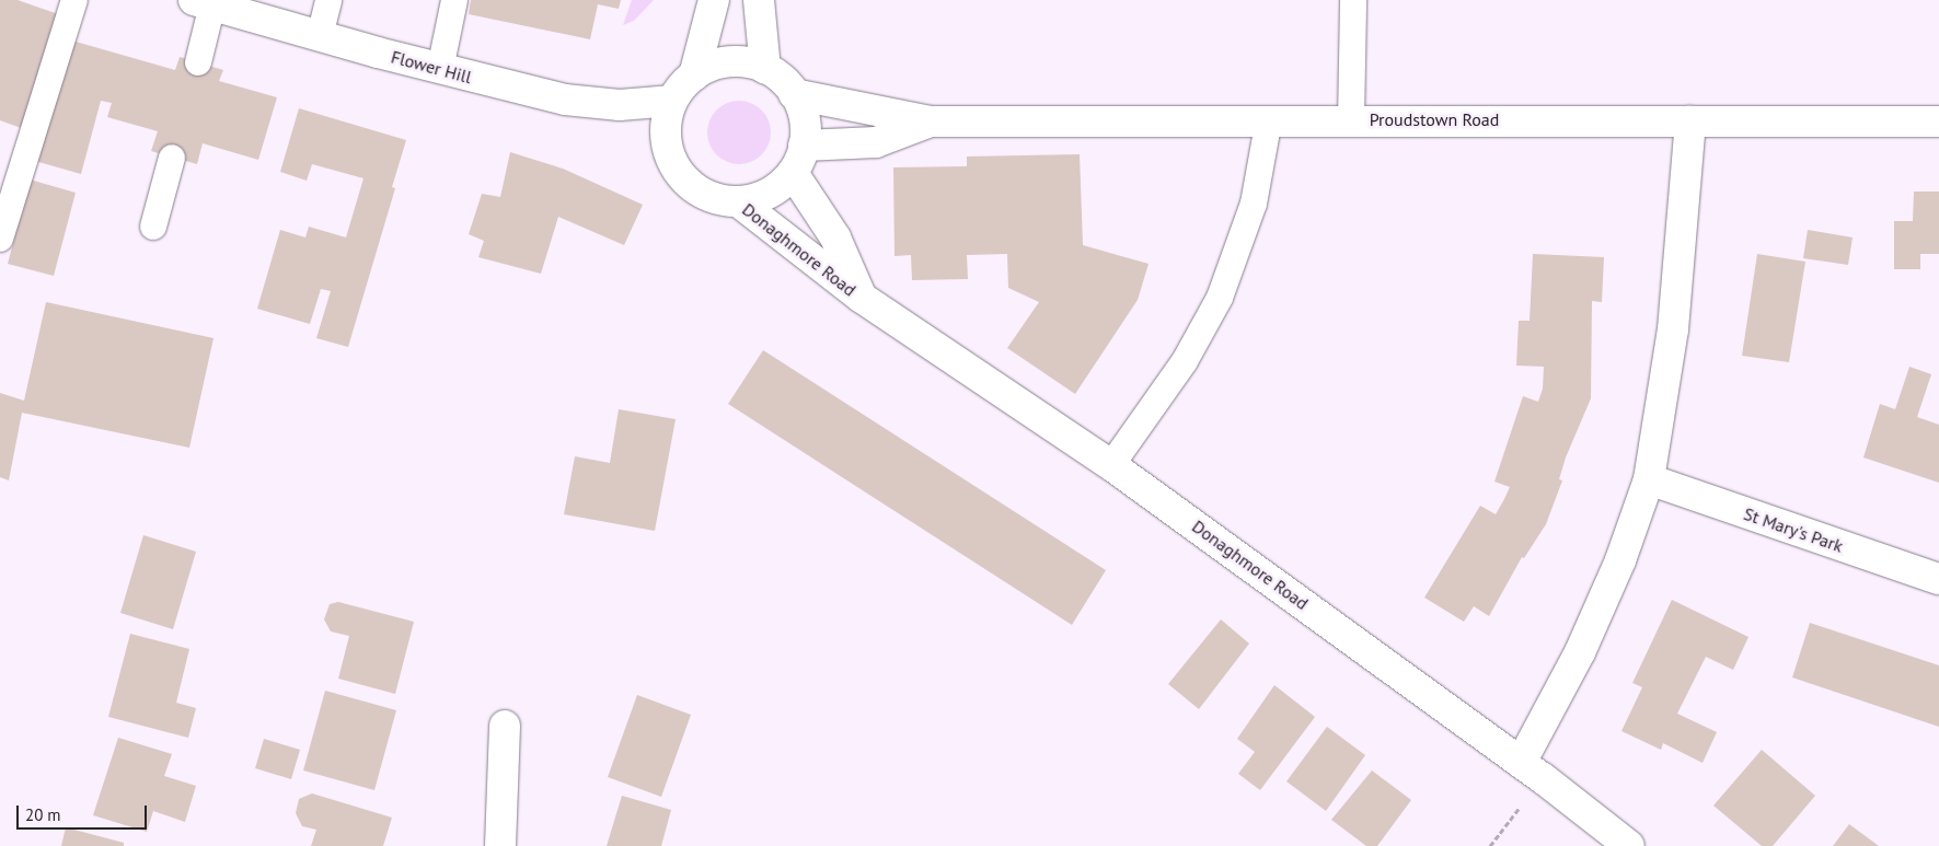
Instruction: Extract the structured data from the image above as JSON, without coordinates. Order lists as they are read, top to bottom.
{
  "streets": {
    "main road": [
      "Flower Hill",
      "Proudstown Road",
      "Donaghmore Road",
      "St Mary's Park"
    ]
  },
  "crossings": [
    ["Flower Hill", "Proudstown Road"],
    ["Flower Hill", "Donaghmore Road"],
    ["Proudstown Road", "Donaghmore Road"]
  ],
  "scale_bar": "20 m"
}
